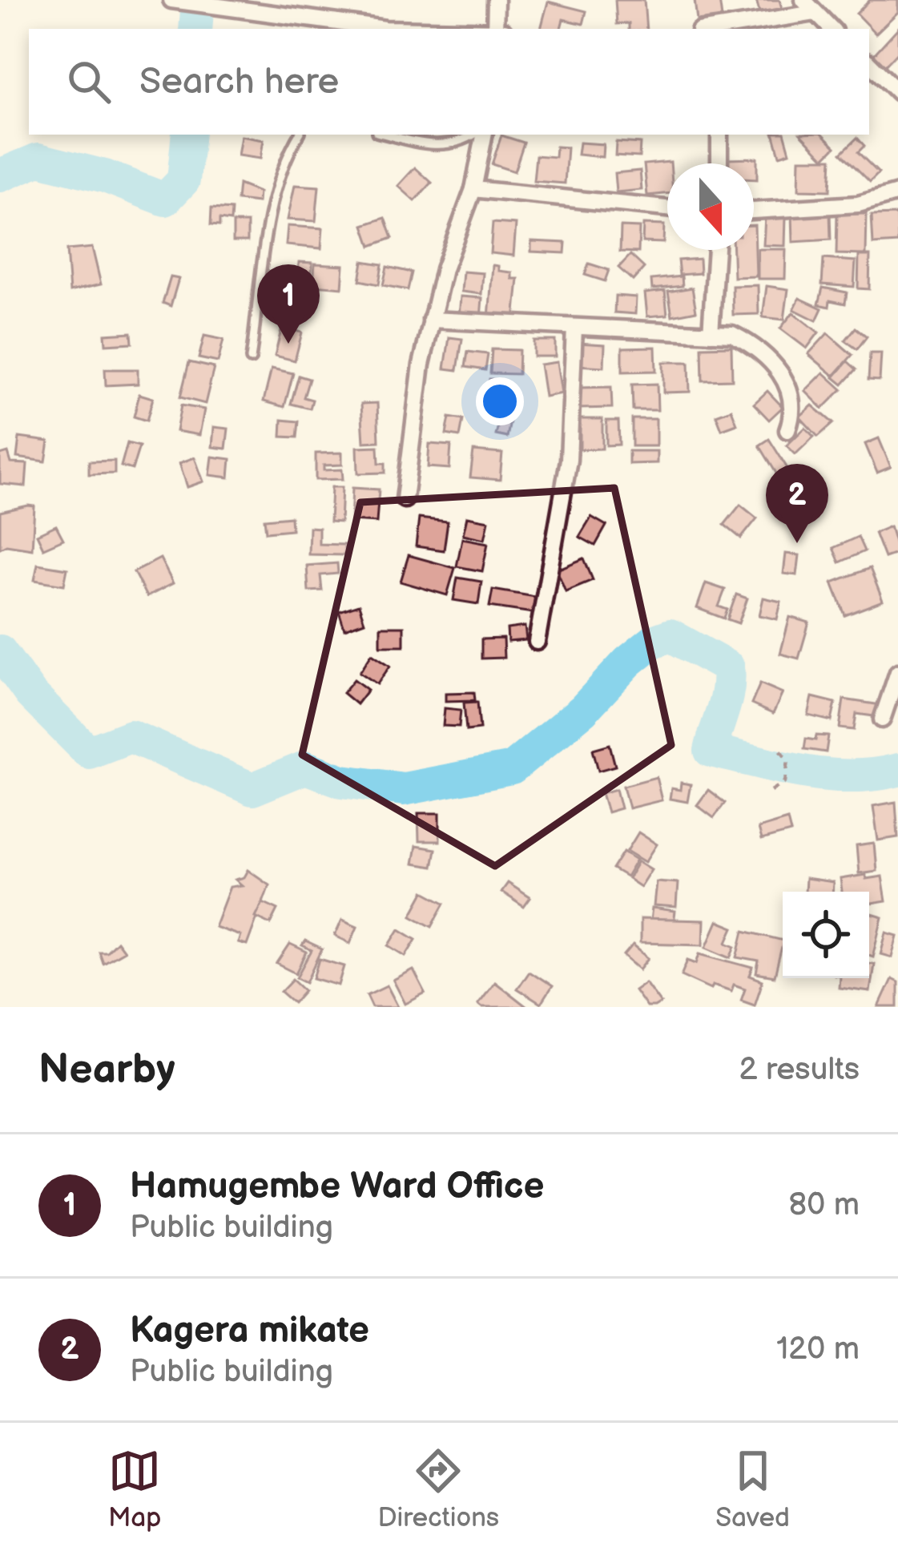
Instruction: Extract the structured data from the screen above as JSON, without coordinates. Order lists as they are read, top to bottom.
{
  "north": "bottom",
  "page": {
    "search": "Search here",
    "pins": ["1", "2"],
    "heading": ["Nearby", "2 results"],
    "list": [
      {
        "mark": "1",
        "name": "Hamugembe Ward Office",
        "note": "Public building",
        "value": "80 m"
      },
      {
        "mark": "2",
        "name": "Kagera mikate",
        "note": "Public building",
        "value": "120 m"
      }
    ],
    "nav": ["Map", "Directions", "Saved"]
  }
}
